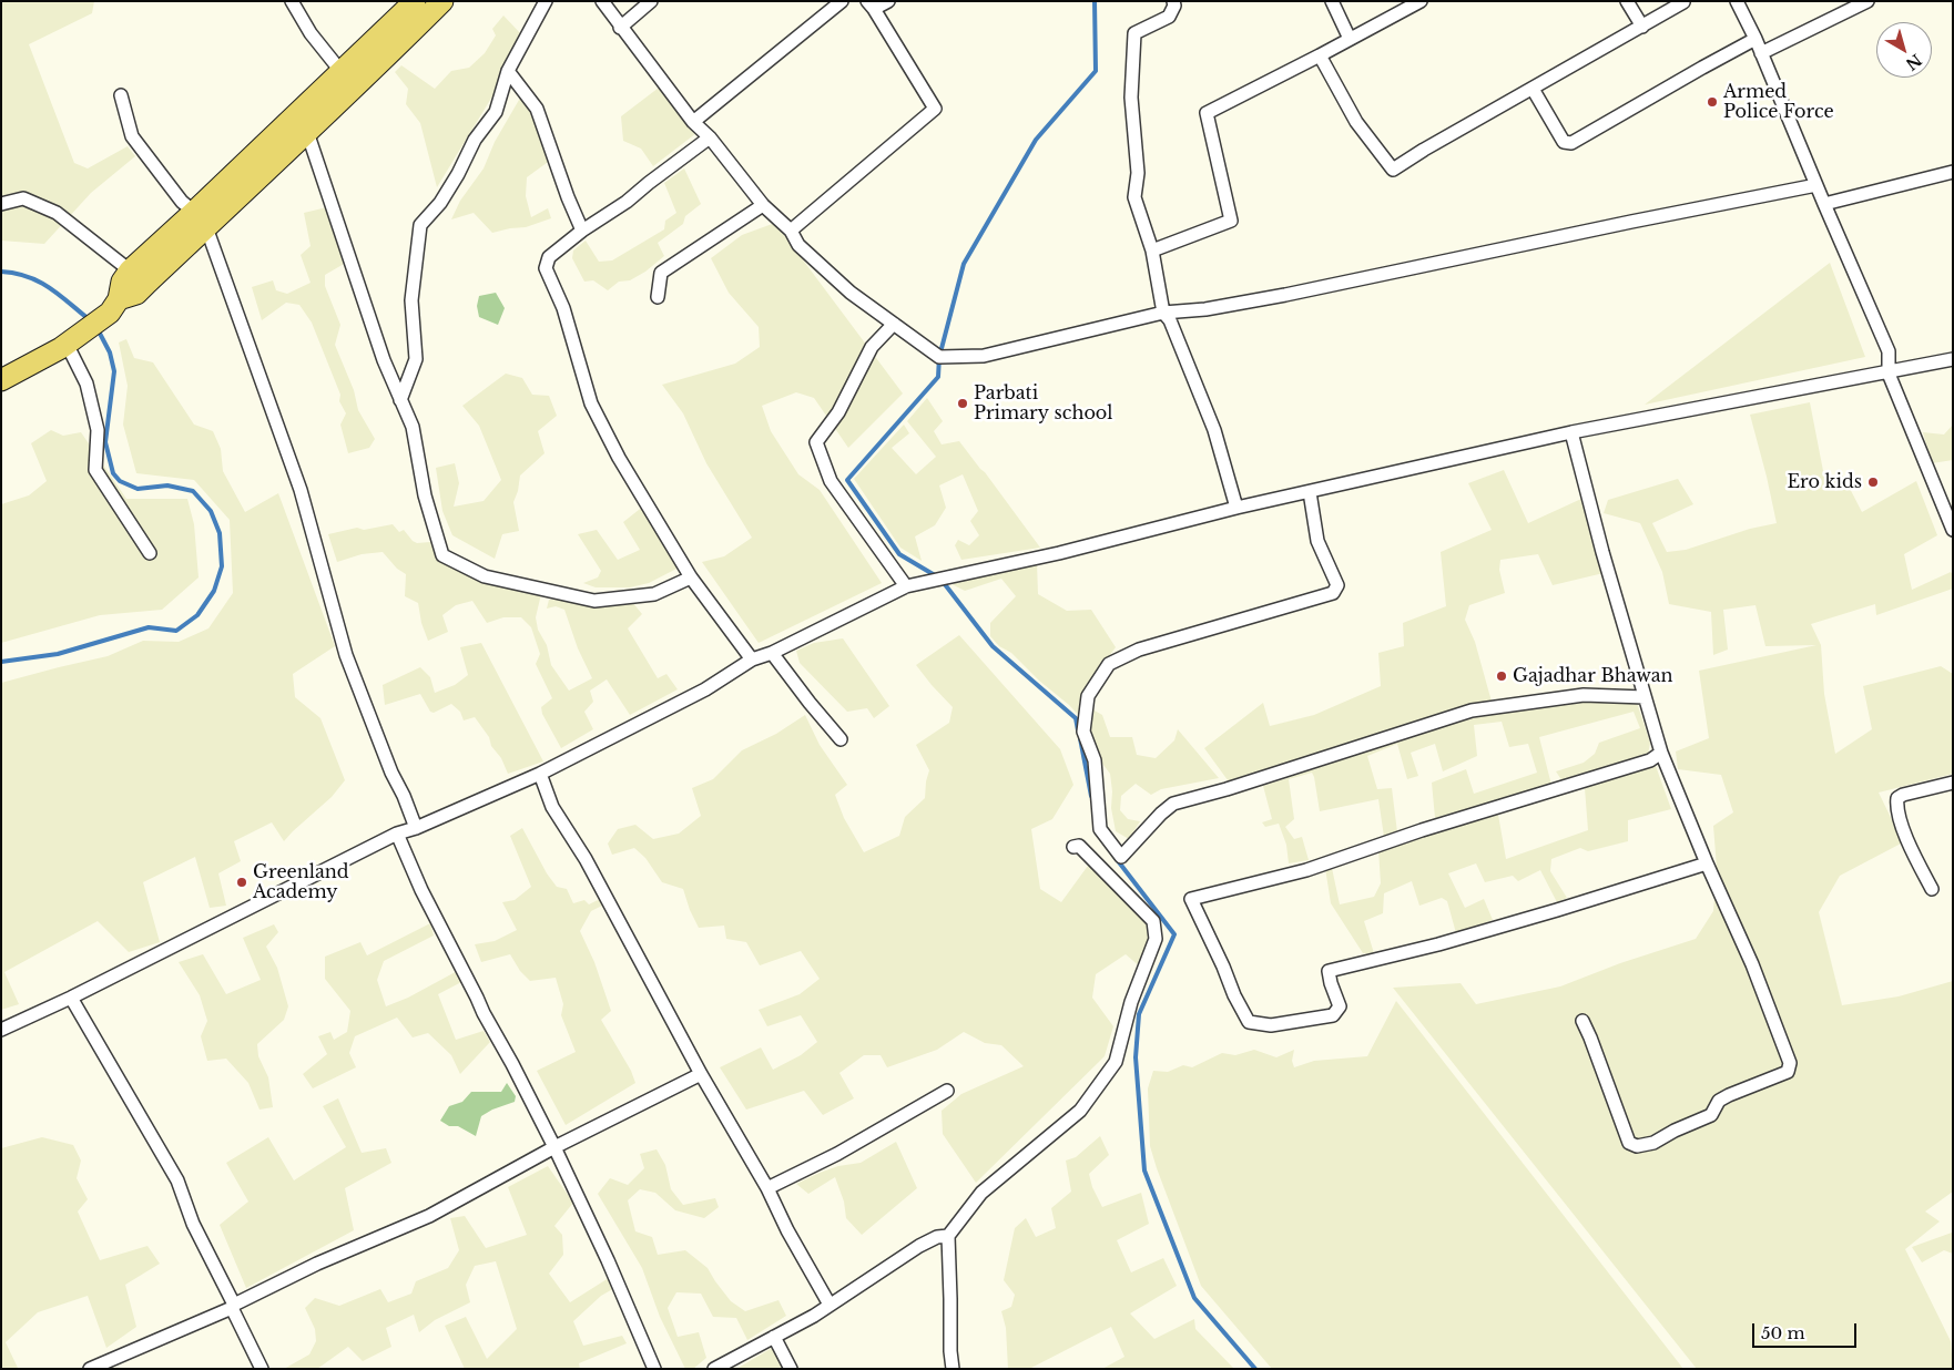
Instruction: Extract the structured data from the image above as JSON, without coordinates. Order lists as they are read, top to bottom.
{
  "places": [
    "Armed Police Force",
    "Parbati Primary school",
    "Ero kids",
    "Gajadhar Bhawan",
    "Greenland Academy"
  ],
  "scale_bar": "50 m",
  "north": "bottom right"
}
